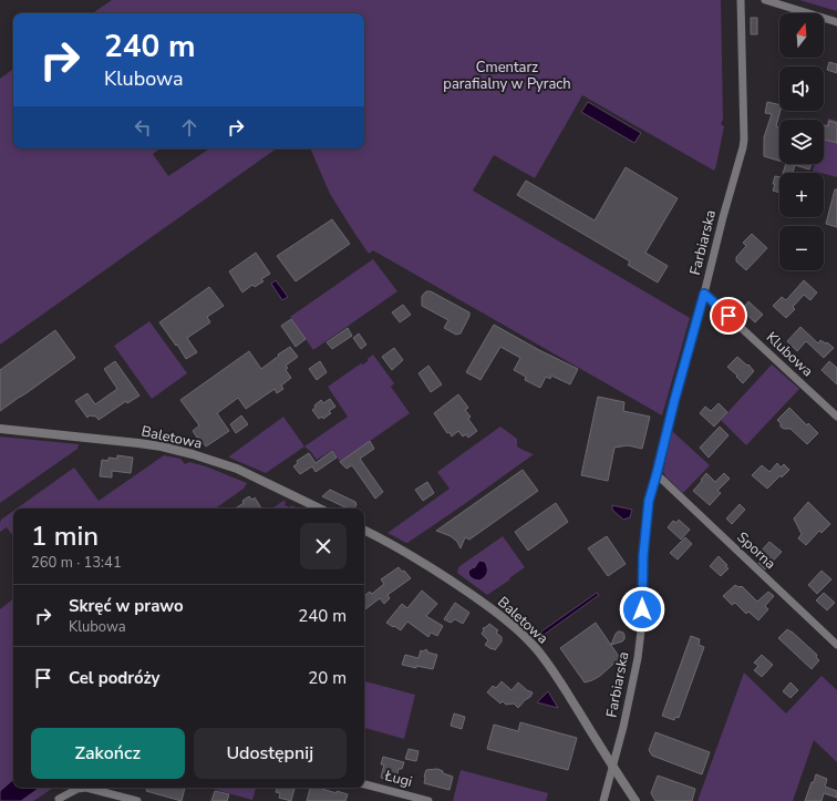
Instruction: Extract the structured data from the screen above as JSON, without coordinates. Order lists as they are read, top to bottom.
{
  "streets": {
    "street": [
      "Farbiarska",
      "Klubowa",
      "Baletowa",
      "Sporna",
      "Ługi"
    ]
  },
  "crossings": [
    ["Farbiarska", "Klubowa"],
    ["Farbiarska", "Baletowa"],
    ["Farbiarska", "Sporna"]
  ],
  "parks": ["Cmentarz parafialny w Pyrach"],
  "north": "top",
  "page": {
    "map_buttons": ["+", "−"],
    "turn": ["240 m", "Klubowa"],
    "heading": ["1 min", "260 m · 13:41"],
    "list": [
      {
        "name": "Skręć w prawo",
        "note": "Klubowa",
        "value": "240 m"
      },
      {
        "name": "Cel podróży",
        "value": "20 m"
      }
    ],
    "buttons": ["Zakończ", "Udostępnij"]
  }
}
